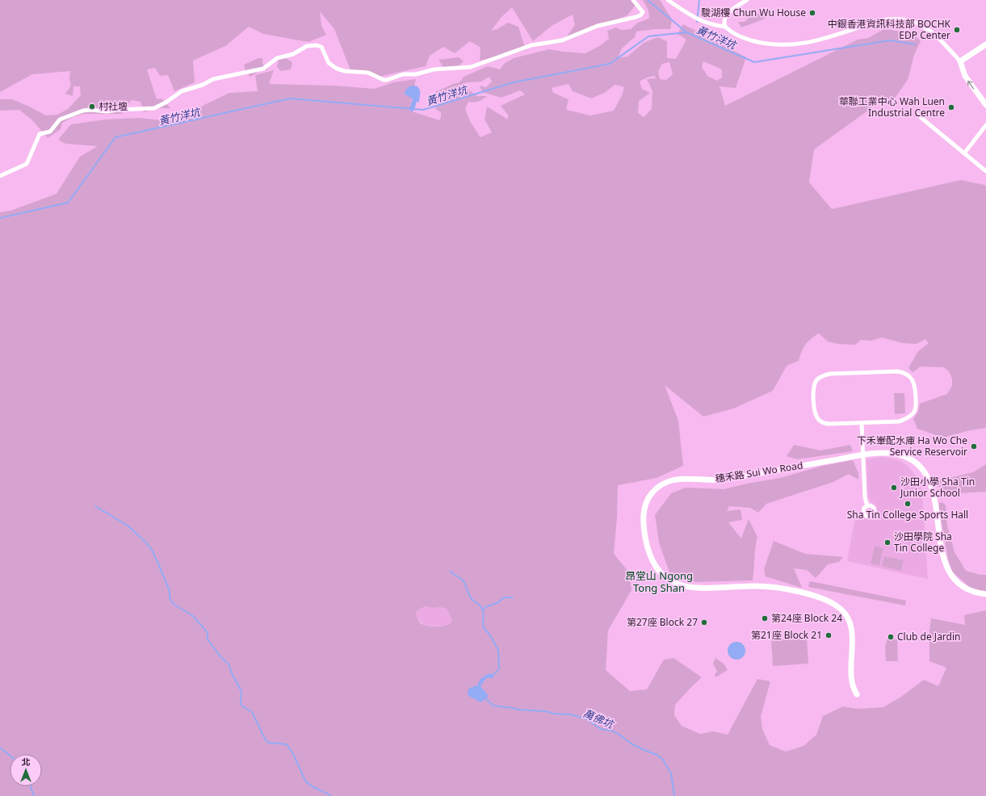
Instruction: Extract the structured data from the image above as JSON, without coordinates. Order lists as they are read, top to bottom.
{
  "streets": {
    "street": ["穗禾路 Sui Wo Road"]
  },
  "districts": ["昂堂山 Ngong Tong Shan"],
  "water": ["黃竹洋坑", "萬佛坑"],
  "places": [
    "駿湖樓 Chun Wu House",
    "中銀香港資訊科技部 BOCHK EDP Center",
    "村社壇",
    "華聯工業中心 Wah Luen Industrial Centre",
    "下禾輋配水庫 Ha Wo Che Service Reservoir",
    "沙田小學 Sha Tin Junior School",
    "Sha Tin College Sports Hall",
    "沙田學院 Sha Tin College",
    "第24座 Block 24",
    "第27座 Block 27",
    "第21座 Block 21",
    "Club de Jardin"
  ],
  "north": "top"
}
